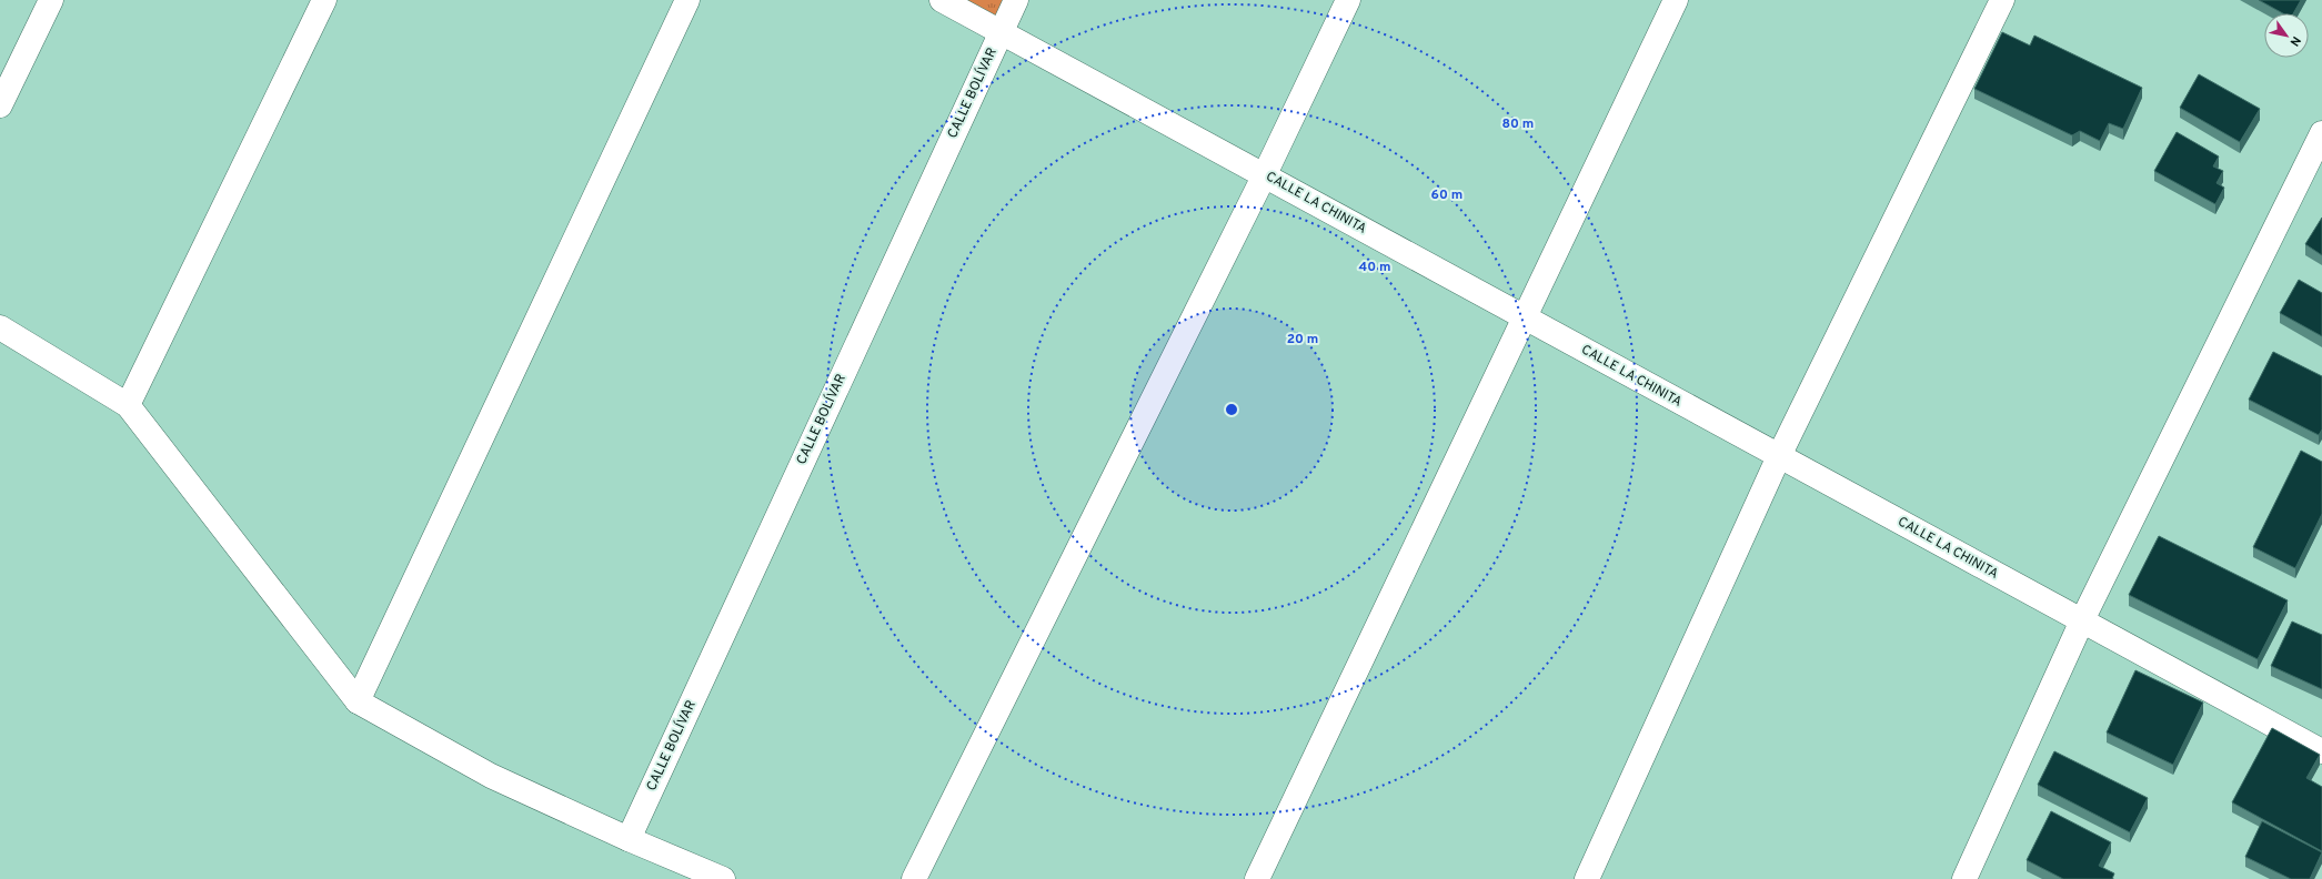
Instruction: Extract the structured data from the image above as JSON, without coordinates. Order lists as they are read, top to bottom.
{
  "streets": {
    "street": ["CALLE BOLÍVAR", "CALLE LA CHINITA"]
  },
  "crossings": [
    ["CALLE BOLÍVAR", "CALLE LA CHINITA"]
  ],
  "north": "bottom right",
  "rings": [
    "80 m",
    "60 m",
    "40 m",
    "20 m"
  ]
}
